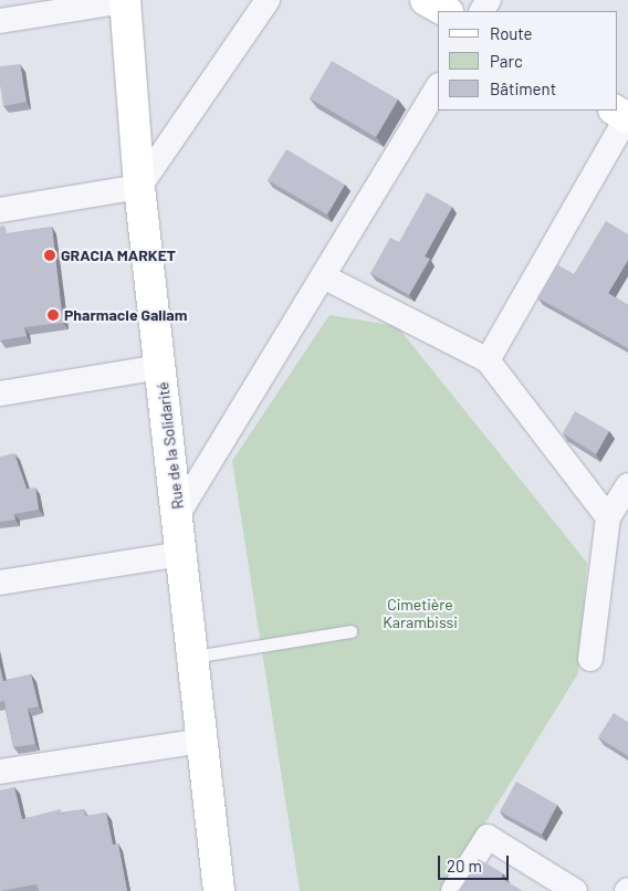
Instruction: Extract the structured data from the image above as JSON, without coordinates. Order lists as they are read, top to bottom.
{
  "streets": {
    "street": ["Rue de la Solidarité"]
  },
  "parks": ["Cimetière Karambissi"],
  "places": ["GRACIA MARKET", "Pharmacie Galiam"],
  "legend": ["Route", "Parc", "Bâtiment"],
  "scale_bar": "20 m"
}
